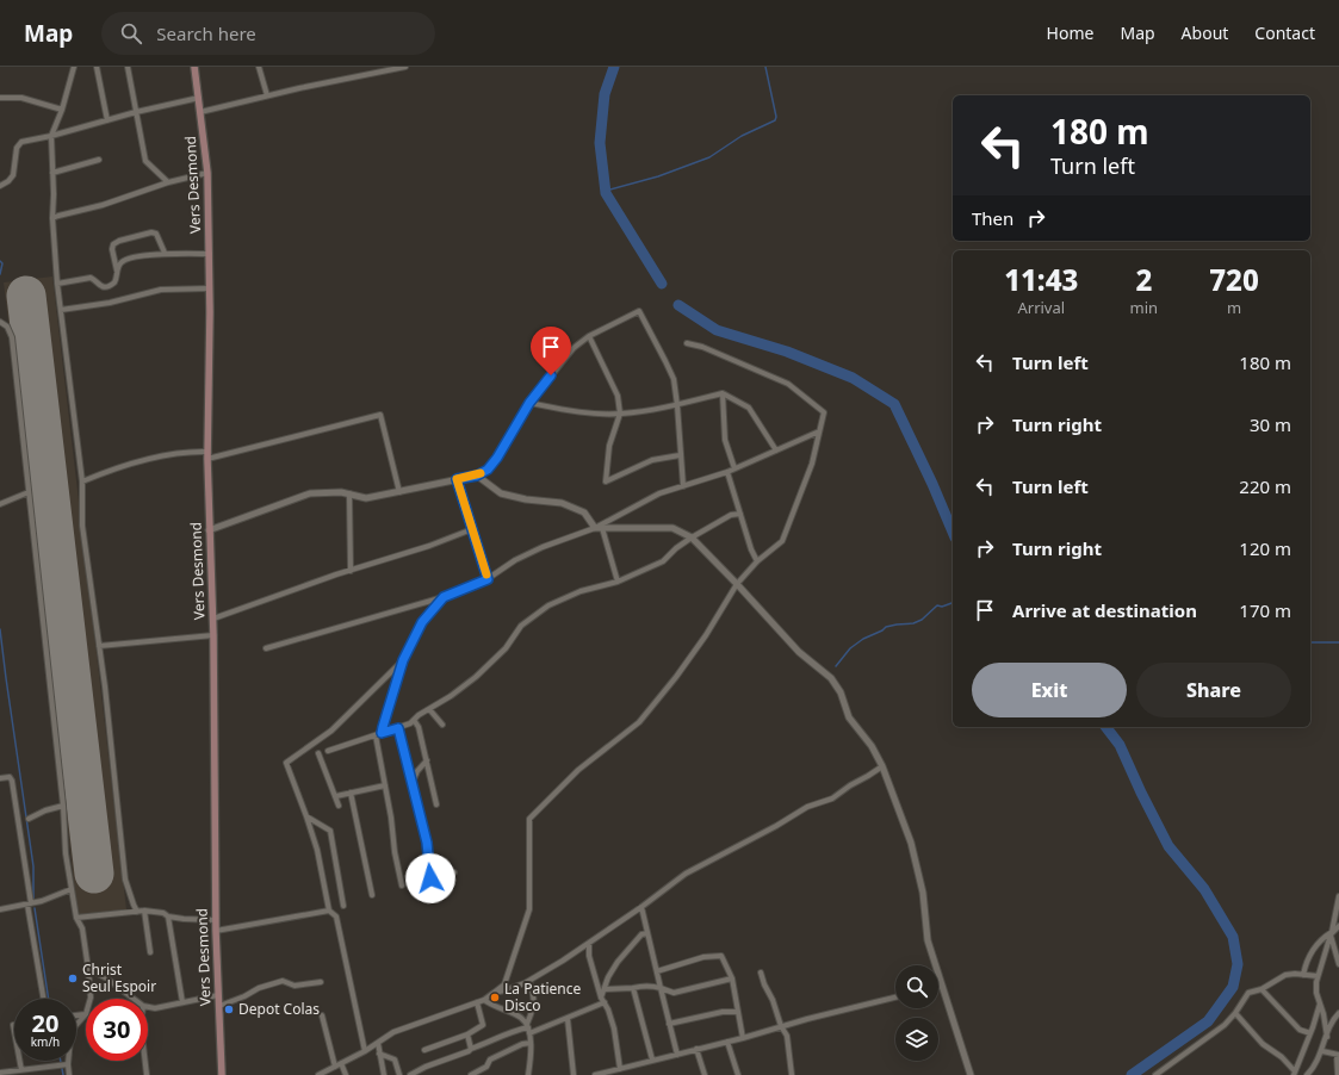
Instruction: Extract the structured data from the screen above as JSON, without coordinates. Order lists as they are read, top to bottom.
{
  "streets": {
    "main road": ["Vers Desmond"]
  },
  "places": ["Christ Seul Espoir", "La Patience Disco", "Depot Colas"],
  "page": {
    "header": "Map",
    "search": "Search here",
    "nav": [
      "Home",
      "Map",
      "About",
      "Contact"
    ],
    "turn": ["180 m", "Turn left"],
    "then": "Then",
    "eta": [
      "11:43",
      "Arrival",
      "2",
      "min",
      "720",
      "m"
    ],
    "list": [
      {
        "name": "Turn left",
        "value": "180 m"
      },
      {
        "name": "Turn right",
        "value": "30 m"
      },
      {
        "name": "Turn left",
        "value": "220 m"
      },
      {
        "name": "Turn right",
        "value": "120 m"
      },
      {
        "name": "Arrive at destination",
        "value": "170 m"
      }
    ],
    "buttons": ["Exit", "Share"],
    "speed": "20 km/h",
    "limit": "30"
  }
}
